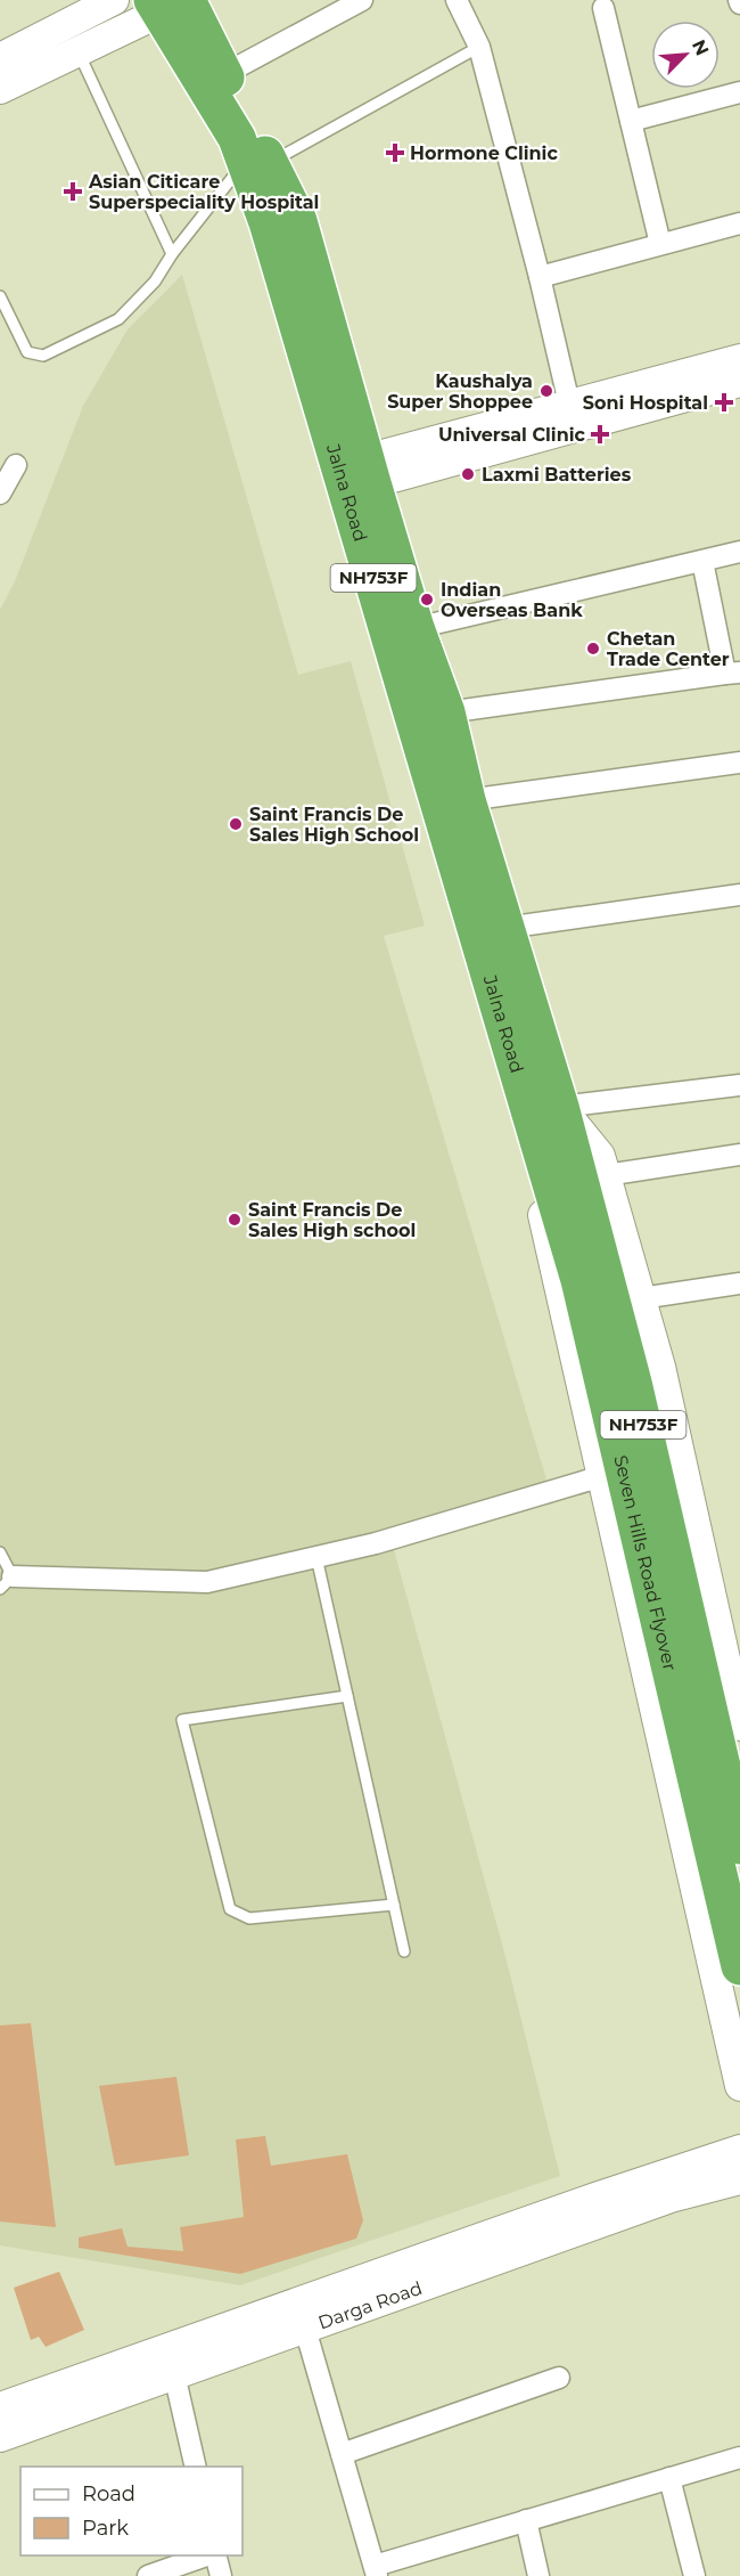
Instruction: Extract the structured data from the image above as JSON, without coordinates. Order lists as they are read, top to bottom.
{
  "streets": {
    "highway": ["Jalna Road", "NH753F", "Seven Hills Road Flyover"],
    "street": ["Darga Road"]
  },
  "crossings": [
    ["Jalna Road", "Seven Hills Road Flyover"]
  ],
  "places": {
    "health": [
      "Hormone Clinic",
      "Asian Citicare Superspeciality Hospital",
      "Soni Hospital",
      "Universal Clinic"
    ],
    "other": [
      "Kaushalya Super Shoppee",
      "Laxmi Batteries",
      "Indian Overseas Bank",
      "Chetan Trade Center",
      "Saint Francis De Sales High School",
      "Saint Francis De Sales High school"
    ]
  },
  "legend": ["Road", "Park"],
  "north": "top right"
}
